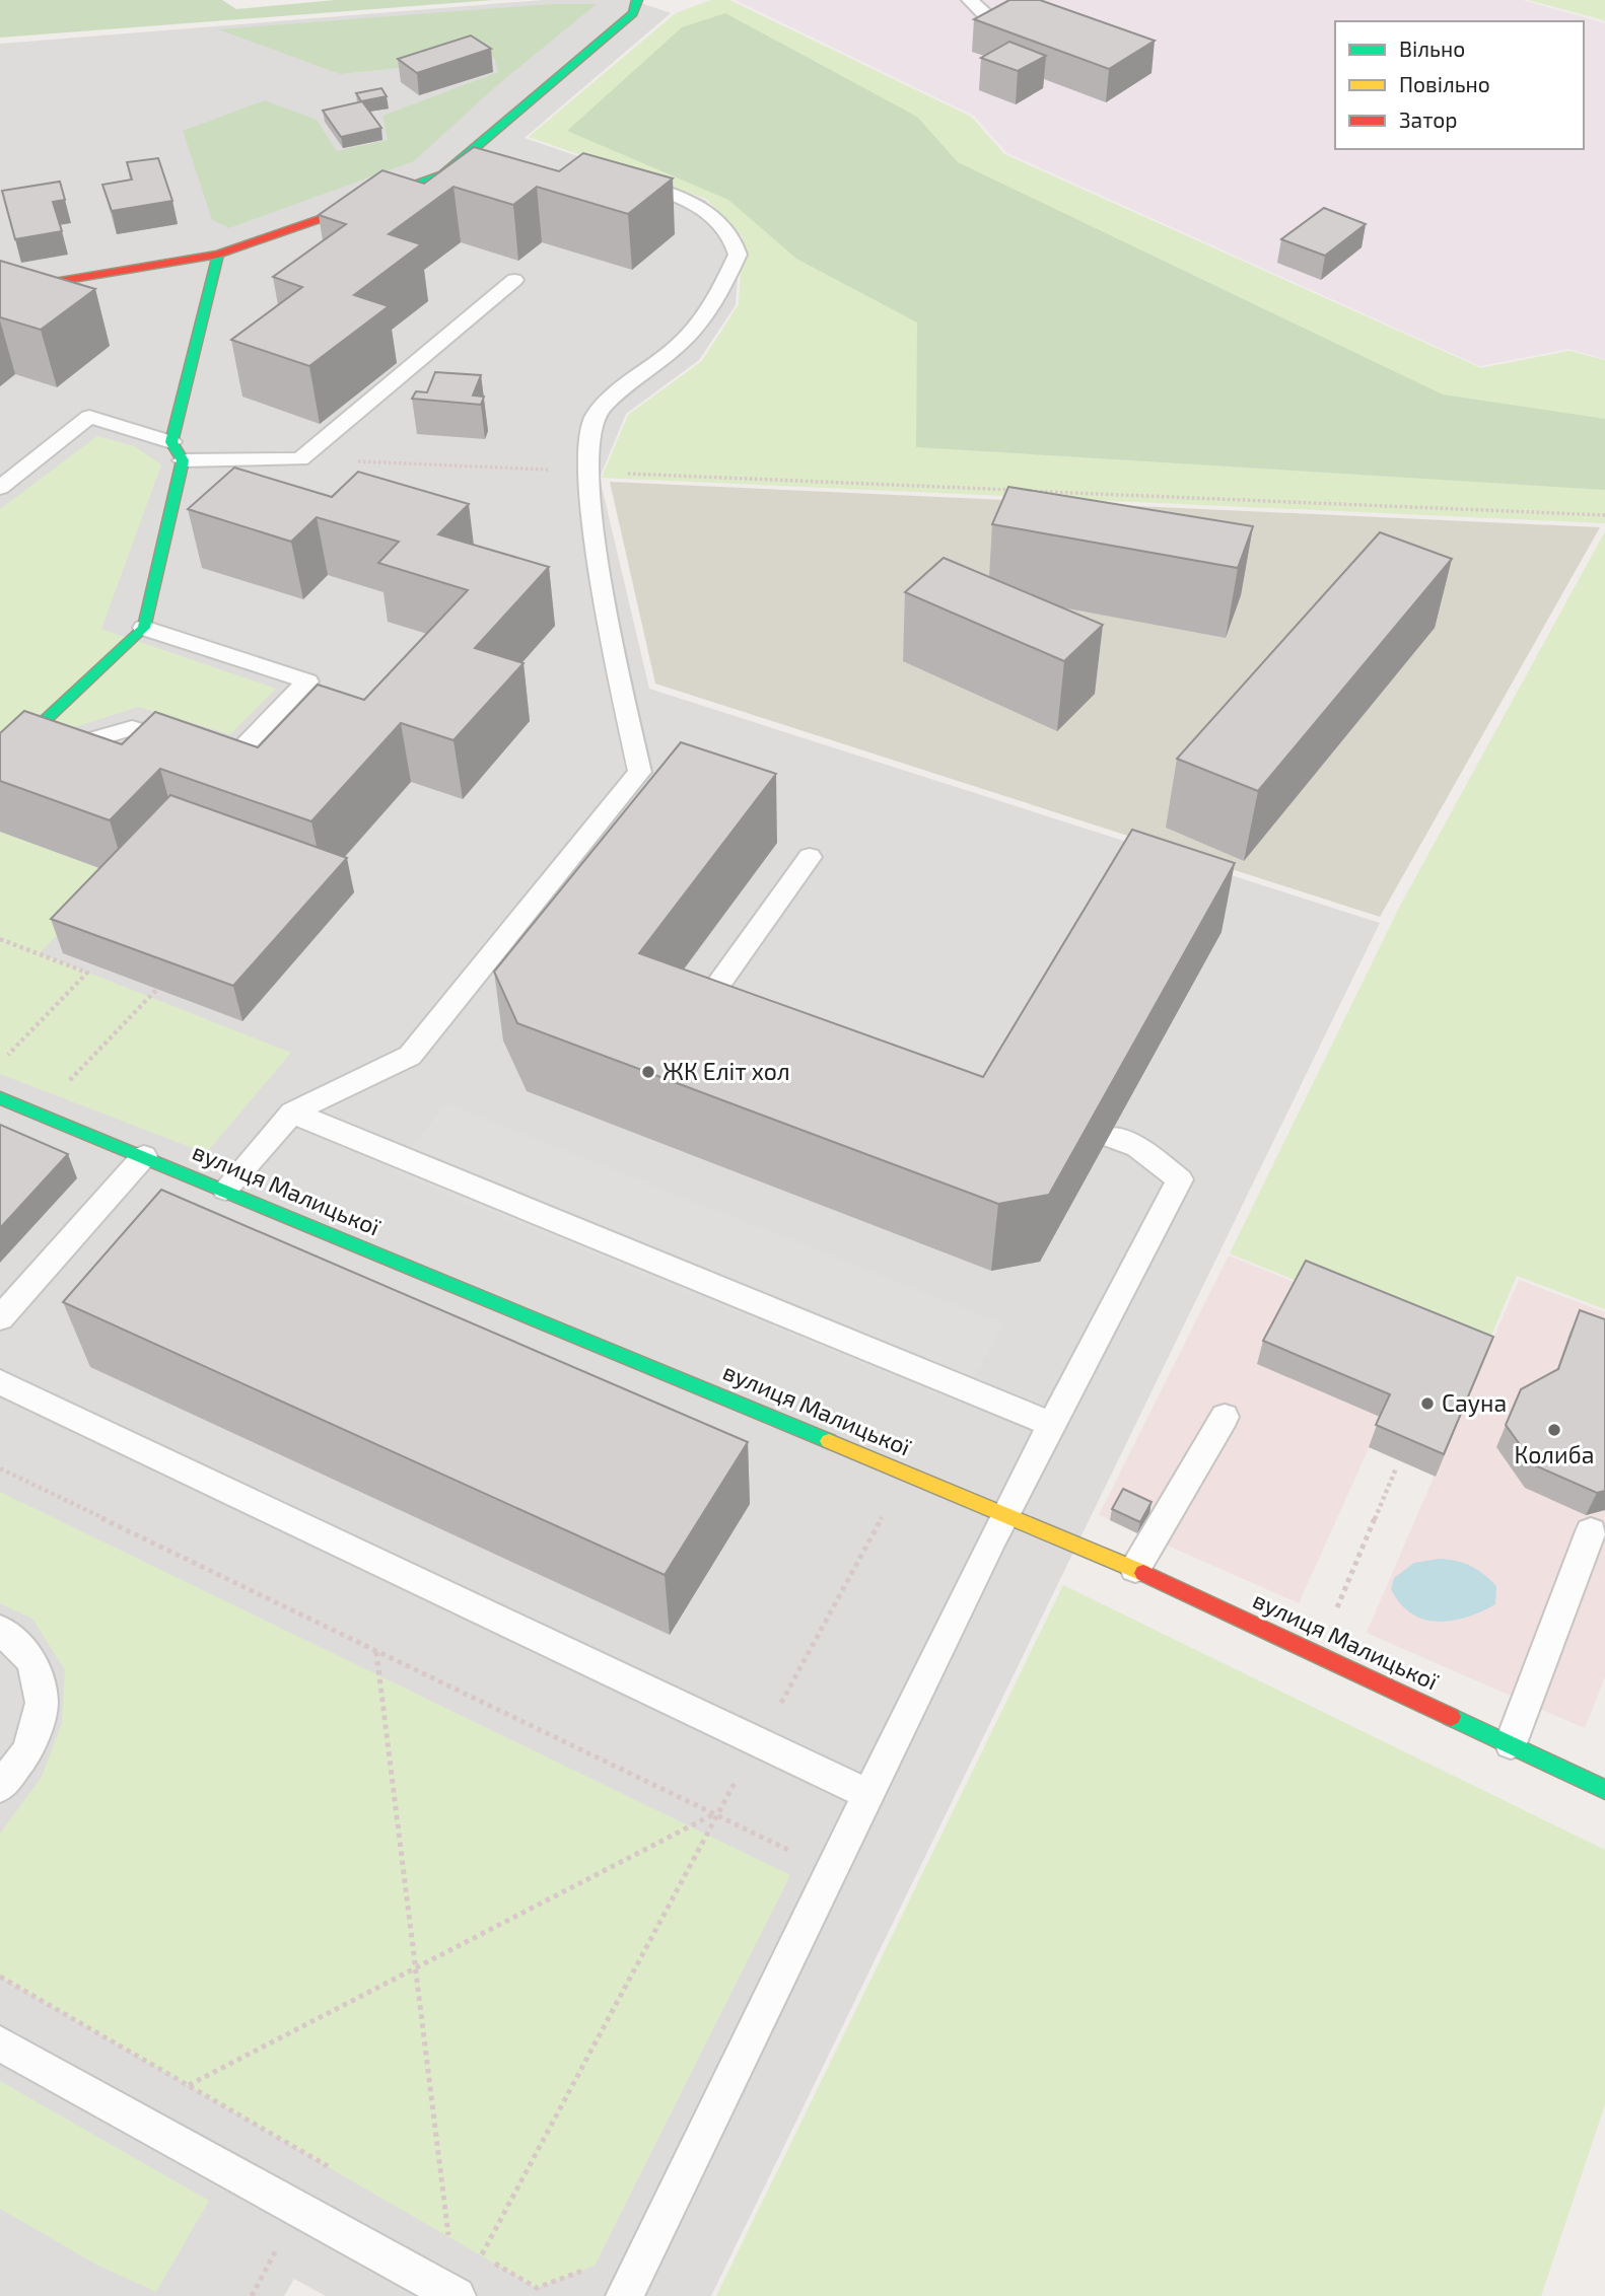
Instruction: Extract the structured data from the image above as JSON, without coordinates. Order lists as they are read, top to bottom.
{
  "streets": {
    "street": ["вулиця Малицької"]
  },
  "places": ["ЖК Еліт хол", "Сауна", "Колиба"],
  "legend": ["Вільно", "Повільно", "Затор"]
}
